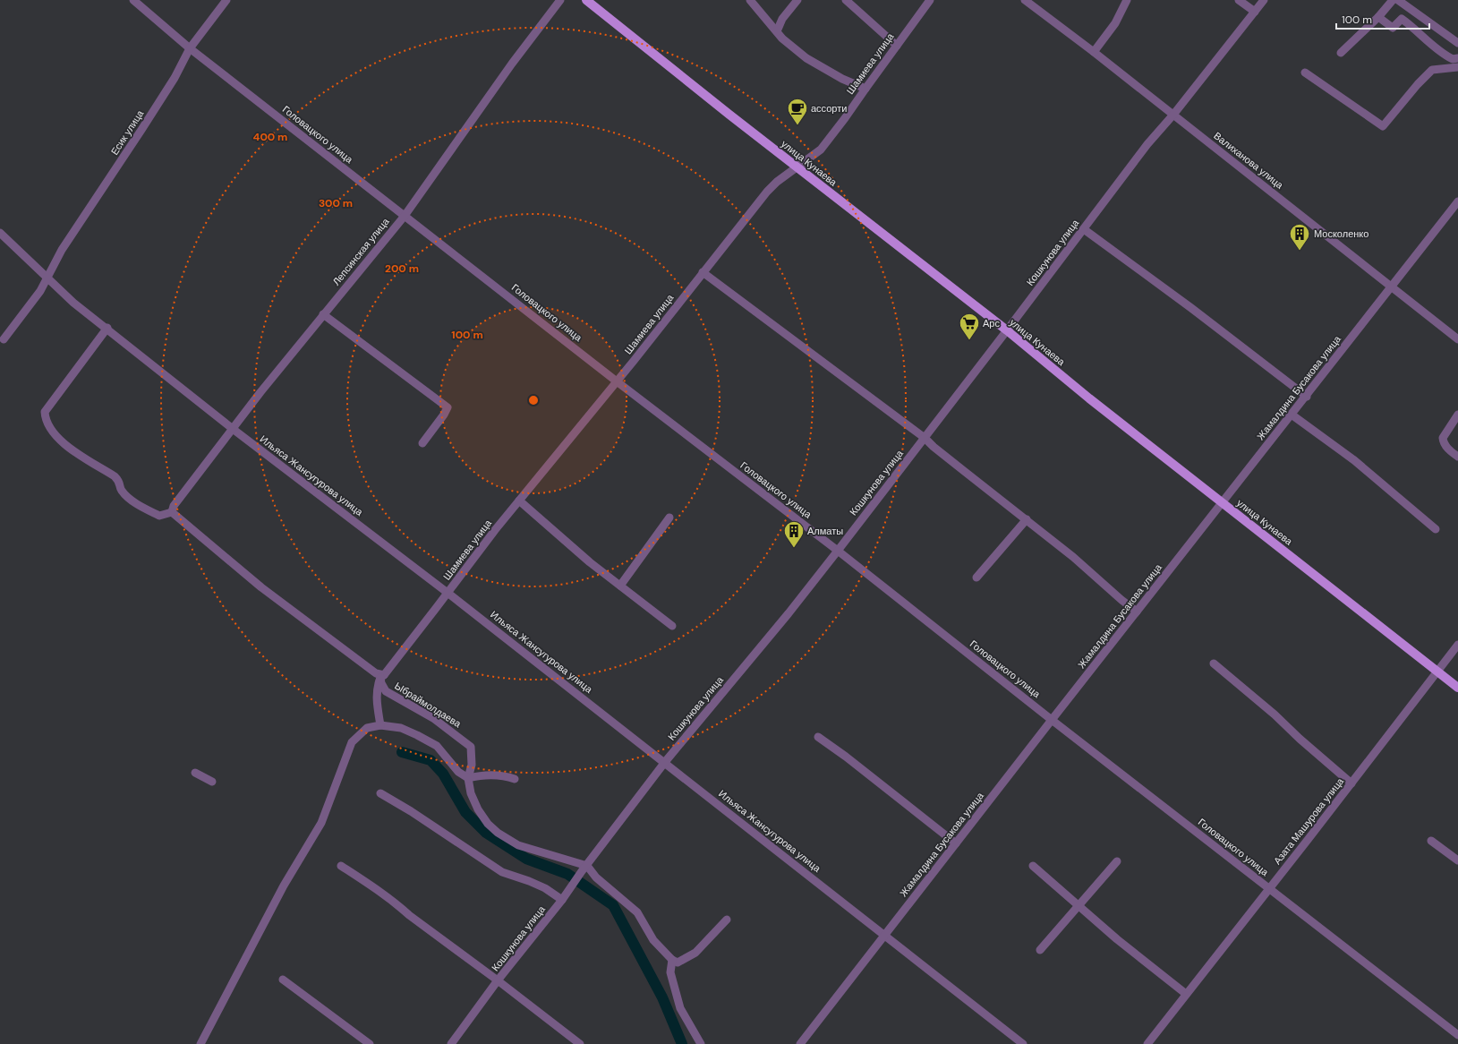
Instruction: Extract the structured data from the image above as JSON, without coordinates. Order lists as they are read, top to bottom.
{
  "streets": {
    "main road": ["улица Кунаева"],
    "street": [
      "Шамиева улица",
      "Есик улица",
      "Головацкого улица",
      "Валиханова улица",
      "Лепсинская улица",
      "Кошкунова улица",
      "Жамалдина Бусакова улица",
      "Ильяса Жансугурова улица",
      "Ыбраймолдаева",
      "Азата Машурова улица"
    ]
  },
  "crossings": [
    ["Шамиева улица", "Головацкого улица"],
    ["Шамиева улица", "улица Кунаева"],
    ["Шамиева улица", "Ильяса Жансугурова улица"],
    ["Шамиева улица", "Ыбраймолдаева"],
    ["Есик улица", "Головацкого улица"],
    ["Есик улица", "Ильяса Жансугурова улица"],
    ["Головацкого улица", "Лепсинская улица"],
    ["Головацкого улица", "Кошкунова улица"],
    ["Головацкого улица", "Жамалдина Бусакова улица"],
    ["Головацкого улица", "Азата Машурова улица"],
    ["Валиханова улица", "Кошкунова улица"],
    ["Валиханова улица", "Жамалдина Бусакова улица"],
    ["улица Кунаева", "Кошкунова улица"],
    ["улица Кунаева", "Жамалдина Бусакова улица"],
    ["улица Кунаева", "Азата Машурова улица"],
    ["Лепсинская улица", "Ильяса Жансугурова улица"],
    ["Кошкунова улица", "Ильяса Жансугурова улица"],
    ["Кошкунова улица", "Ыбраймолдаева"],
    ["Жамалдина Бусакова улица", "Ильяса Жансугурова улица"]
  ],
  "places": {
    "cafe": ["ассорти"],
    "building": ["Москоленко", "Алматы"],
    "supermarket": ["Арс"]
  },
  "scale_bar": "100 m",
  "rings": [
    "400 m",
    "300 m",
    "200 m",
    "100 m"
  ]
}
